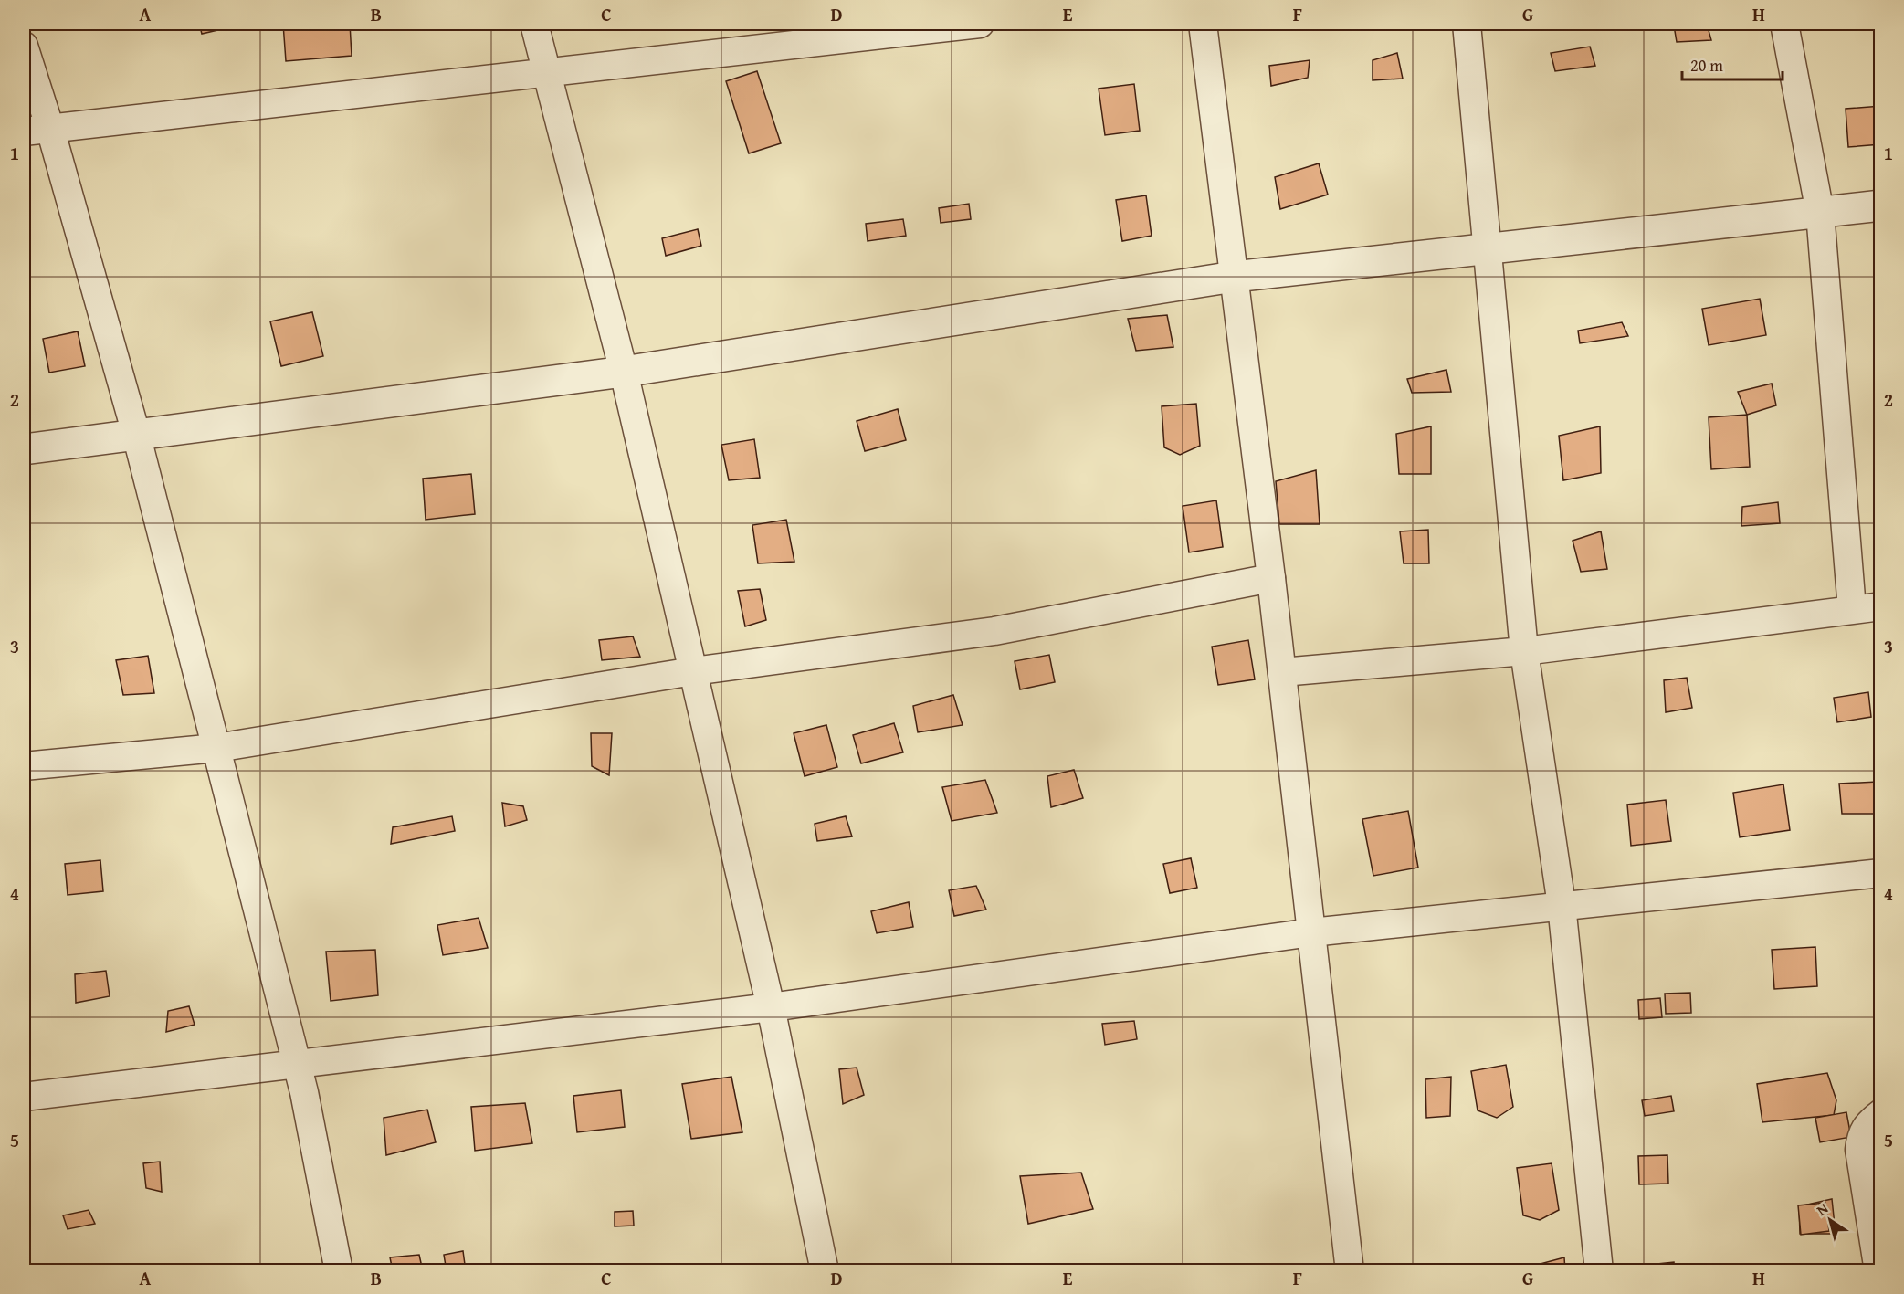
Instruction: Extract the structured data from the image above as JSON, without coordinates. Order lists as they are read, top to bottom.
{
  "scale_bar": "20 m",
  "north": "top left",
  "grid": {
    "columns": [
      "A",
      "B",
      "C",
      "D",
      "E",
      "F",
      "G",
      "H"
    ],
    "rows": [
      "1",
      "2",
      "3",
      "4",
      "5"
    ]
  }
}
